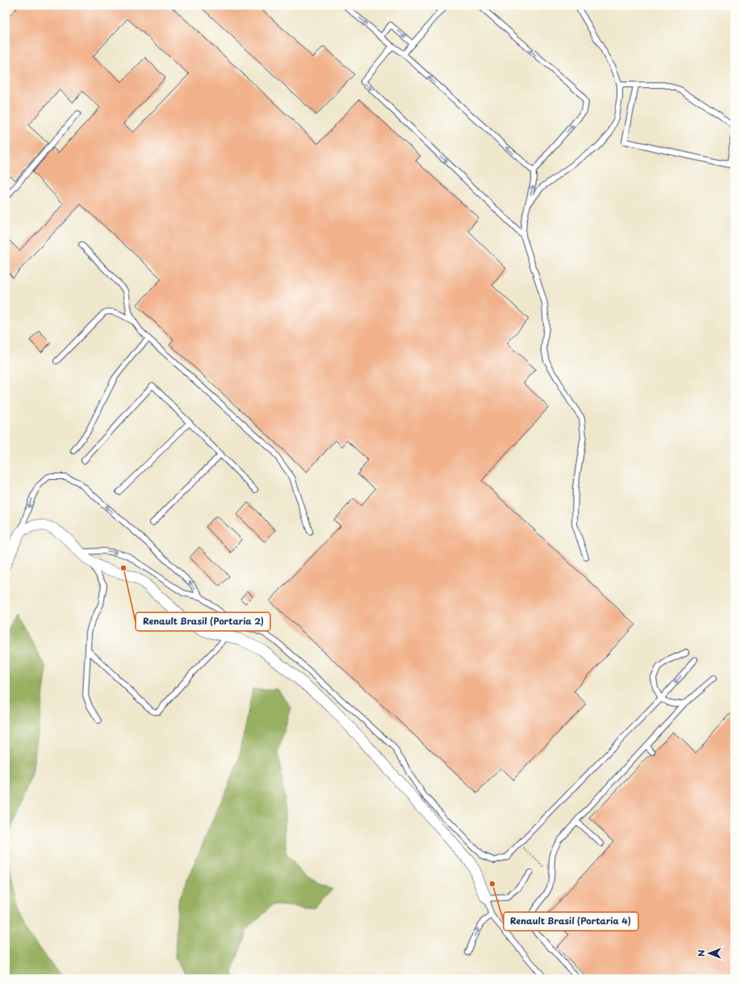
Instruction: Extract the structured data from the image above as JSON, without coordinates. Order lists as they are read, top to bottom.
{
  "places": ["Renault Brasil (Portaria 2)", "Renault Brasil (Portaria 4)"],
  "north": "left"
}
